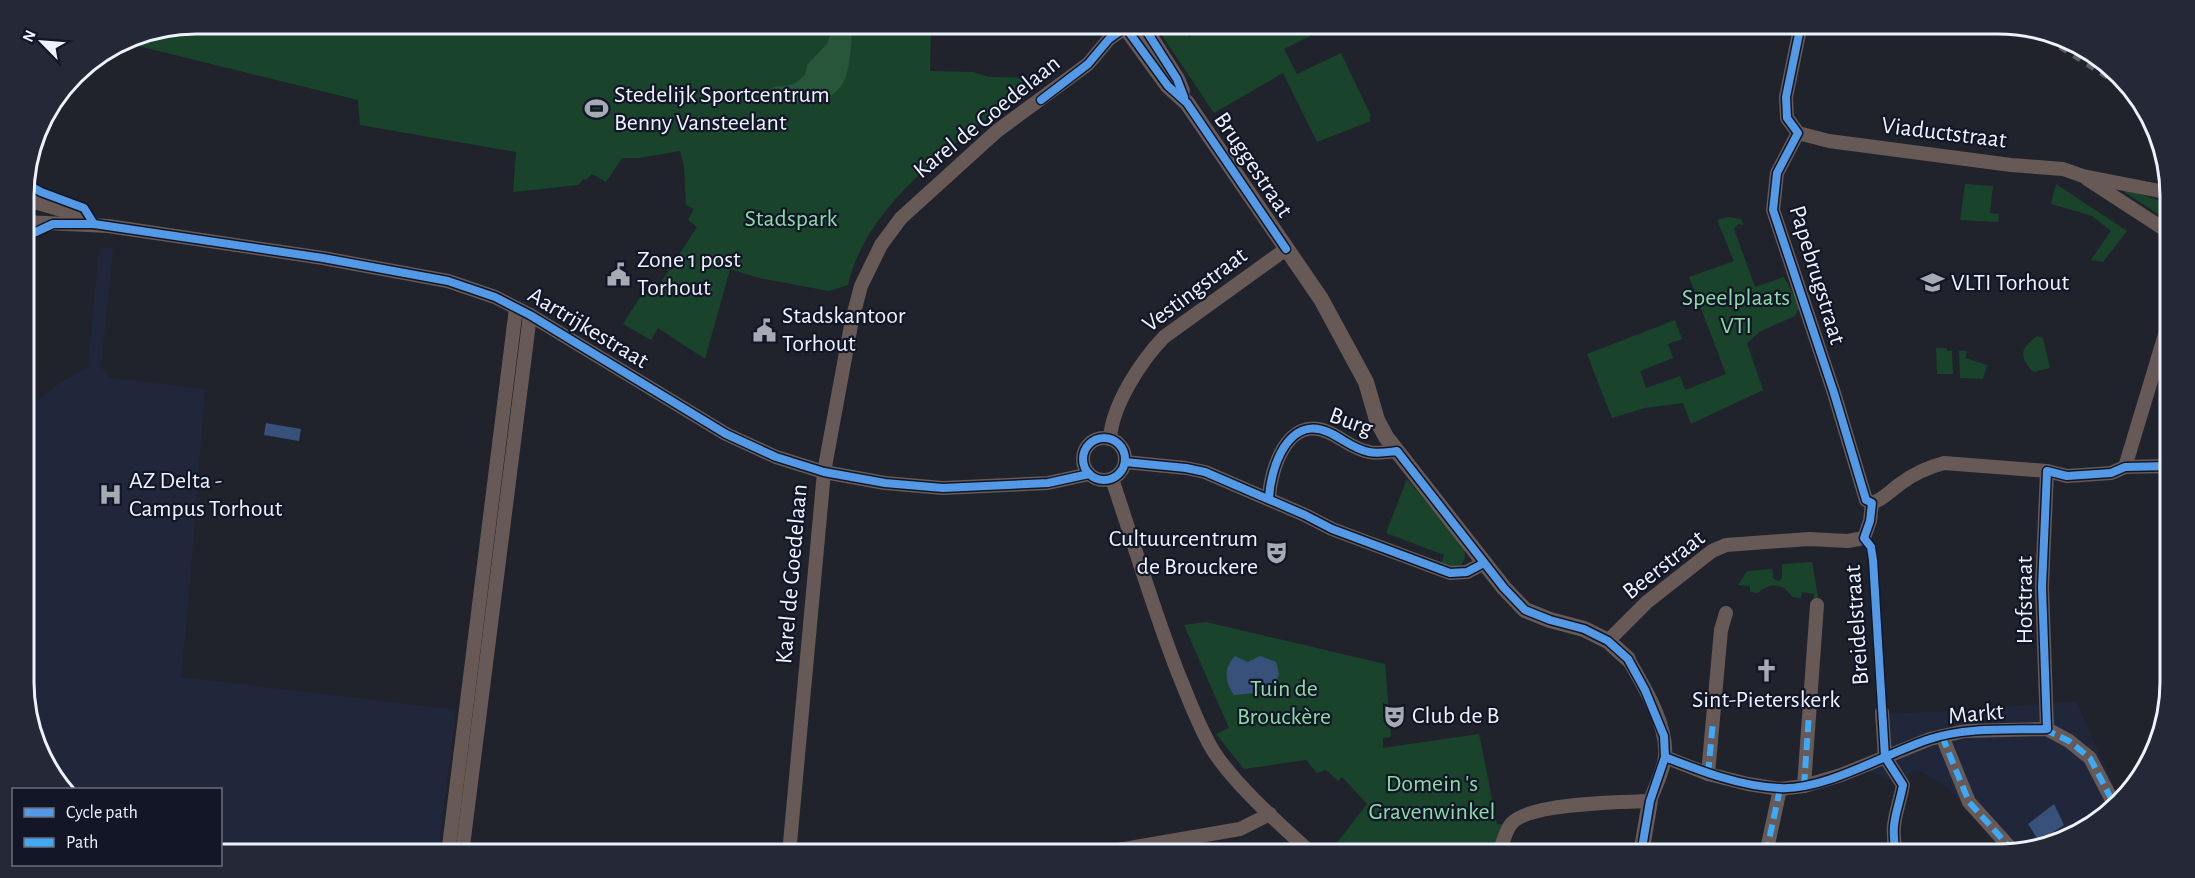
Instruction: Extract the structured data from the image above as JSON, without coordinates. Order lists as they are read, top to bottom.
{
  "streets": {
    "street": [
      "Karel de Goedelaan",
      "Viaductstraat",
      "Bruggestraat",
      "Papebrugstraat",
      "Vestingstraat",
      "Aartrijkestraat",
      "Burg",
      "Beerstraat",
      "Hofstraat",
      "Breidelstraat",
      "Markt"
    ]
  },
  "crossings": [
    ["Karel de Goedelaan", "Aartrijkestraat"],
    ["Viaductstraat", "Papebrugstraat"],
    ["Bruggestraat", "Vestingstraat"],
    ["Bruggestraat", "Burg"],
    ["Papebrugstraat", "Breidelstraat"],
    ["Vestingstraat", "Aartrijkestraat"],
    ["Burg", "Beerstraat"],
    ["Burg", "Markt"],
    ["Beerstraat", "Breidelstraat"],
    ["Hofstraat", "Markt"]
  ],
  "parks": [
    "Stadspark",
    "Speelplaats VTI",
    "Tuin de Brouckère",
    "Domein 's Gravenwinkel"
  ],
  "places": {
    "sports": ["Stedelijk Sportcentrum Benny Vansteelant"],
    "public building": ["Zone 1 post Torhout", "Stadskantoor Torhout"],
    "school or university": ["VLTI Torhout"],
    "hospital": ["AZ Delta - Campus Torhout"],
    "theatre": ["Cultuurcentrum de Brouckere", "Club de B"],
    "church": ["Sint-Pieterskerk"]
  },
  "legend": ["Cycle path", "Path"],
  "north": "top left"
}
